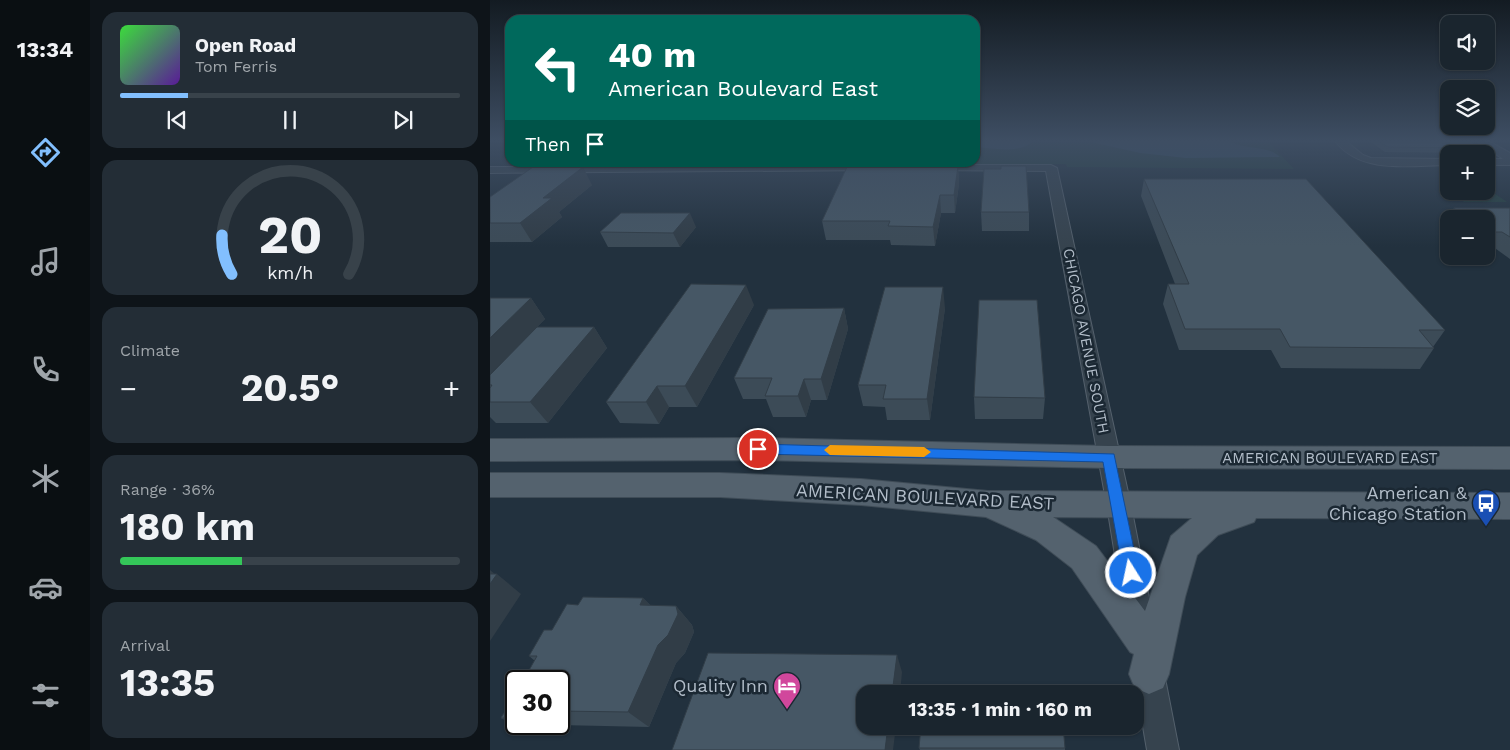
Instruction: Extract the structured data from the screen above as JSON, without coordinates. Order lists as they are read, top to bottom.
{
  "streets": {
    "main road": ["AMERICAN BOULEVARD EAST"],
    "street": ["CHICAGO AVENUE SOUTH"]
  },
  "crossings": [
    ["CHICAGO AVENUE SOUTH", "AMERICAN BOULEVARD EAST"]
  ],
  "places": {
    "bus stop": ["American & Chicago Station"],
    "hotel": ["Quality Inn"]
  },
  "page": {
    "tabs": "13:34",
    "map_buttons": ["+", "−"],
    "turn": ["40 m", "American Boulevard East"],
    "song": ["Open Road", "Tom Ferris"],
    "then": "Then",
    "tile": [
      "Climate",
      ["Range · 36%", "180 km"],
      ["Arrival", "13:35"]
    ],
    "heat": ["−", "20.5°", "+"],
    "limit": "30",
    "trip": "13:35 · 1 min · 160 m",
    "gauge": ["20", "km/h"]
  }
}
